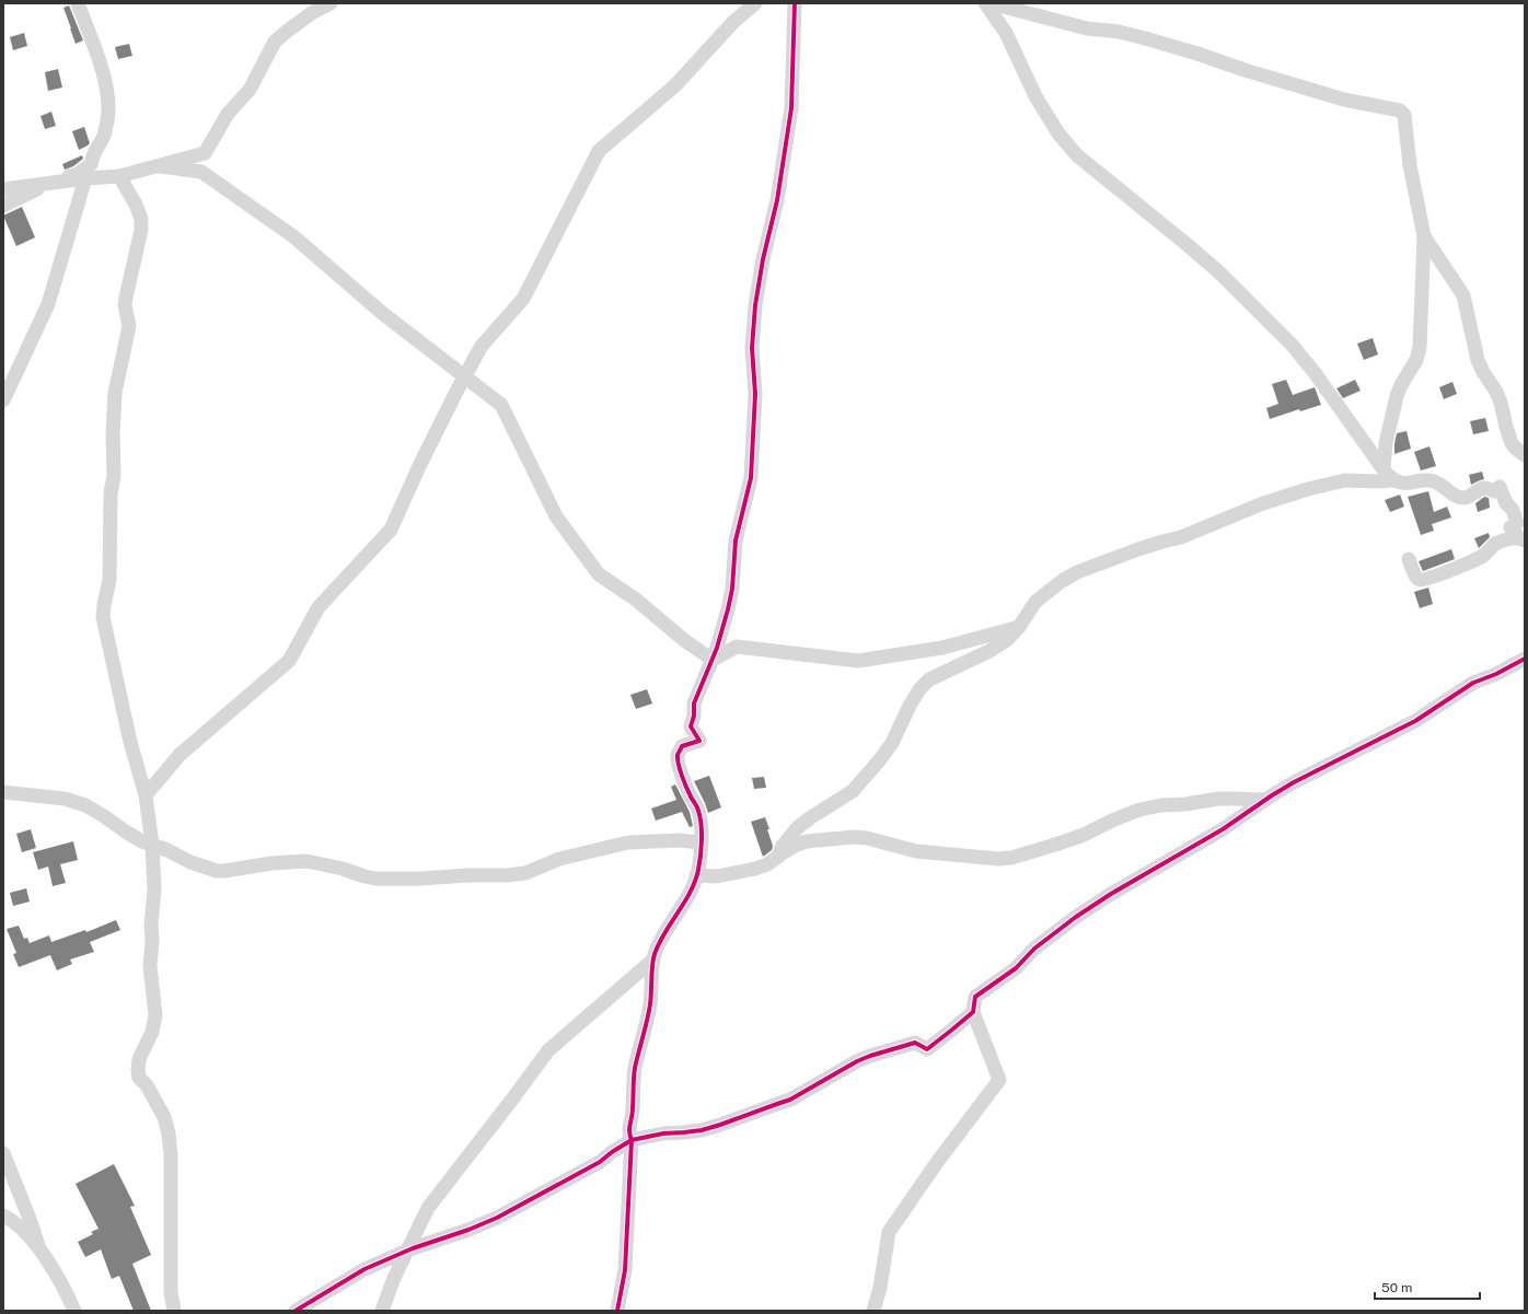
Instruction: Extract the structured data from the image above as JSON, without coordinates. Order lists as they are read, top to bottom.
{
  "scale_bar": "50 m"
}
